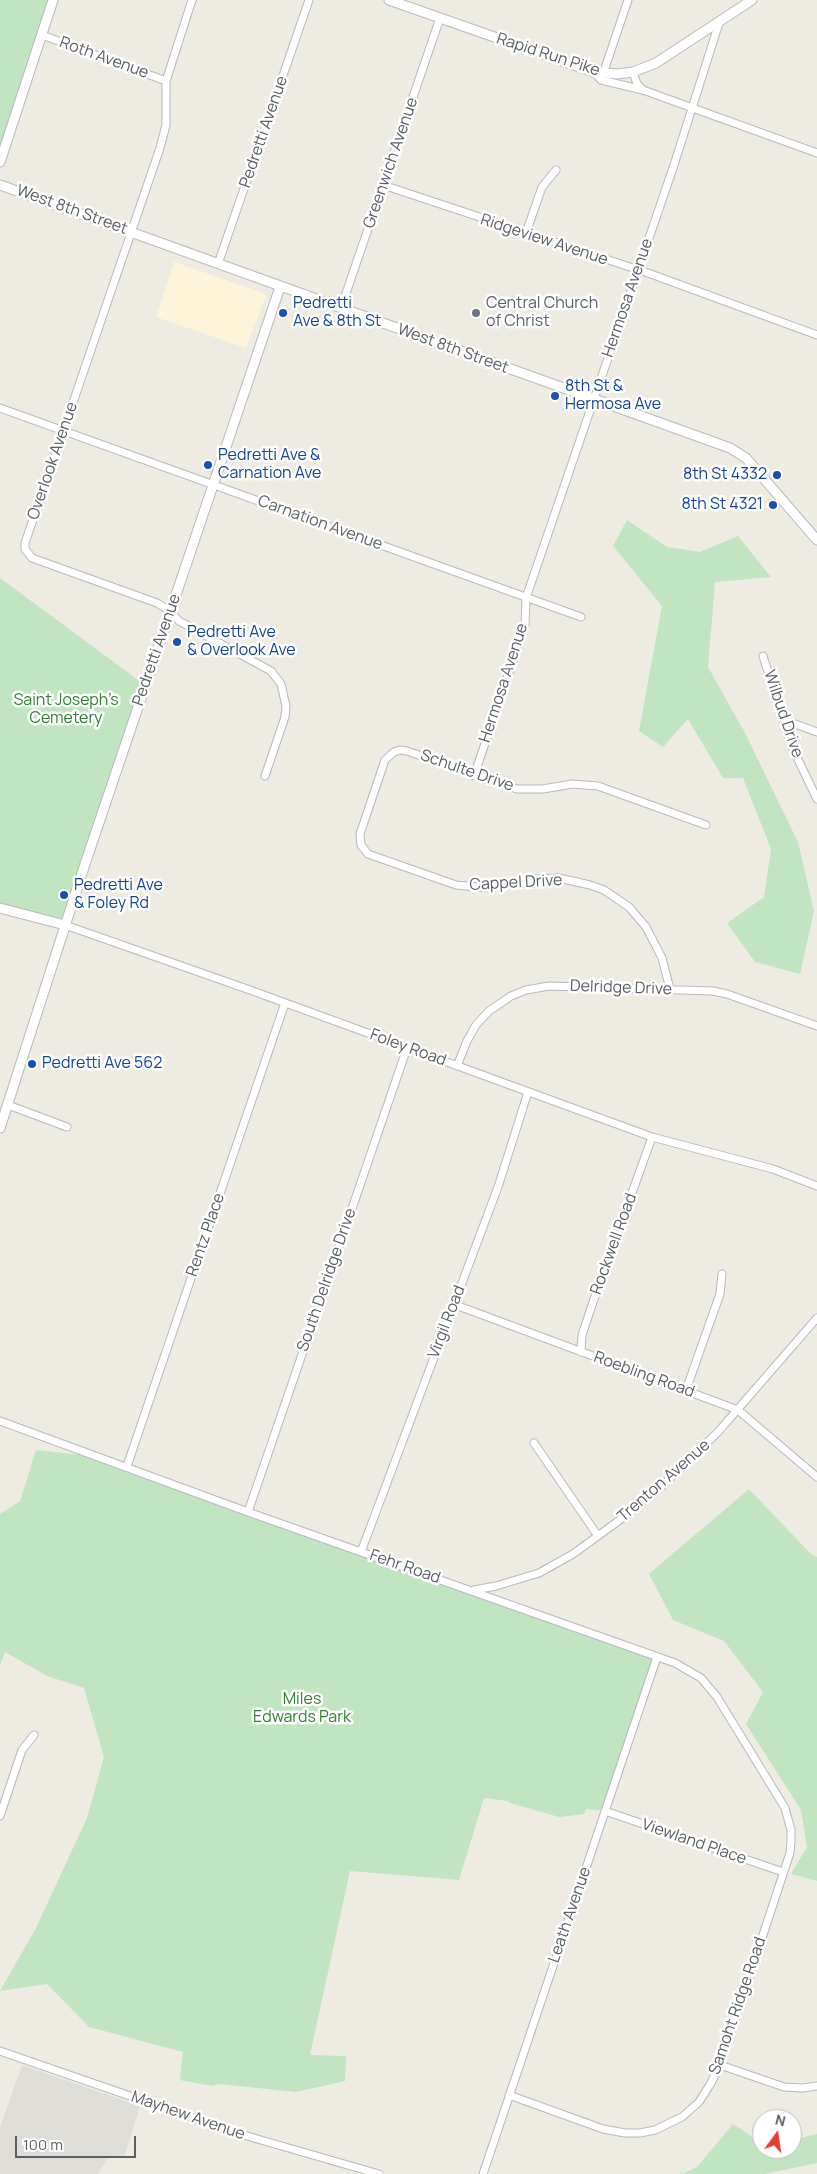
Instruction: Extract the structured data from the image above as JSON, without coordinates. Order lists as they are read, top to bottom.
{
  "streets": {
    "street": [
      "Rapid Run Pike",
      "Roth Avenue",
      "Pedretti Avenue",
      "Greenwich Avenue",
      "West 8th Street",
      "Ridgeview Avenue",
      "Hermosa Avenue",
      "Overlook Avenue",
      "Carnation Avenue",
      "Wilbud Drive",
      "Schulte Drive",
      "Cappel Drive",
      "Delridge Drive",
      "Foley Road",
      "Rentz Place",
      "Rockwell Road",
      "South Delridge Drive",
      "Virgil Road",
      "Roebling Road",
      "Trenton Avenue",
      "Fehr Road",
      "Viewland Place",
      "Leath Avenue",
      "Samoht Ridge Road",
      "Mayhew Avenue"
    ]
  },
  "crossings": [
    ["Rapid Run Pike", "Greenwich Avenue"],
    ["Rapid Run Pike", "Hermosa Avenue"],
    ["Roth Avenue", "Overlook Avenue"],
    ["Pedretti Avenue", "West 8th Street"],
    ["Pedretti Avenue", "Overlook Avenue"],
    ["Pedretti Avenue", "Carnation Avenue"],
    ["Pedretti Avenue", "Foley Road"],
    ["Greenwich Avenue", "West 8th Street"],
    ["Greenwich Avenue", "Ridgeview Avenue"],
    ["West 8th Street", "Hermosa Avenue"],
    ["West 8th Street", "Overlook Avenue"],
    ["Ridgeview Avenue", "Hermosa Avenue"],
    ["Hermosa Avenue", "Carnation Avenue"],
    ["Hermosa Avenue", "Schulte Drive"],
    ["Overlook Avenue", "Carnation Avenue"],
    ["Schulte Drive", "Cappel Drive"],
    ["Cappel Drive", "Delridge Drive"],
    ["Delridge Drive", "Foley Road"],
    ["Foley Road", "Rentz Place"],
    ["Foley Road", "Rockwell Road"],
    ["Foley Road", "South Delridge Drive"],
    ["Foley Road", "Virgil Road"],
    ["Rentz Place", "Fehr Road"],
    ["Rockwell Road", "Roebling Road"],
    ["South Delridge Drive", "Fehr Road"],
    ["Virgil Road", "Roebling Road"],
    ["Virgil Road", "Fehr Road"],
    ["Roebling Road", "Trenton Avenue"],
    ["Trenton Avenue", "Fehr Road"],
    ["Fehr Road", "Leath Avenue"],
    ["Fehr Road", "Samoht Ridge Road"],
    ["Viewland Place", "Leath Avenue"],
    ["Viewland Place", "Samoht Ridge Road"],
    ["Leath Avenue", "Samoht Ridge Road"]
  ],
  "parks": ["Saint Joseph’s Cemetery", "Miles Edwards Park"],
  "places": [
    "Pedretti Ave & 8th St",
    "Central Church of Christ",
    "8th St & Hermosa Ave",
    "Pedretti Ave & Carnation Ave",
    "8th St 4332",
    "8th St 4321",
    "Pedretti Ave & Overlook Ave",
    "Pedretti Ave & Foley Rd",
    "Pedretti Ave 562"
  ],
  "scale_bar": "100 m",
  "north": "top"
}
